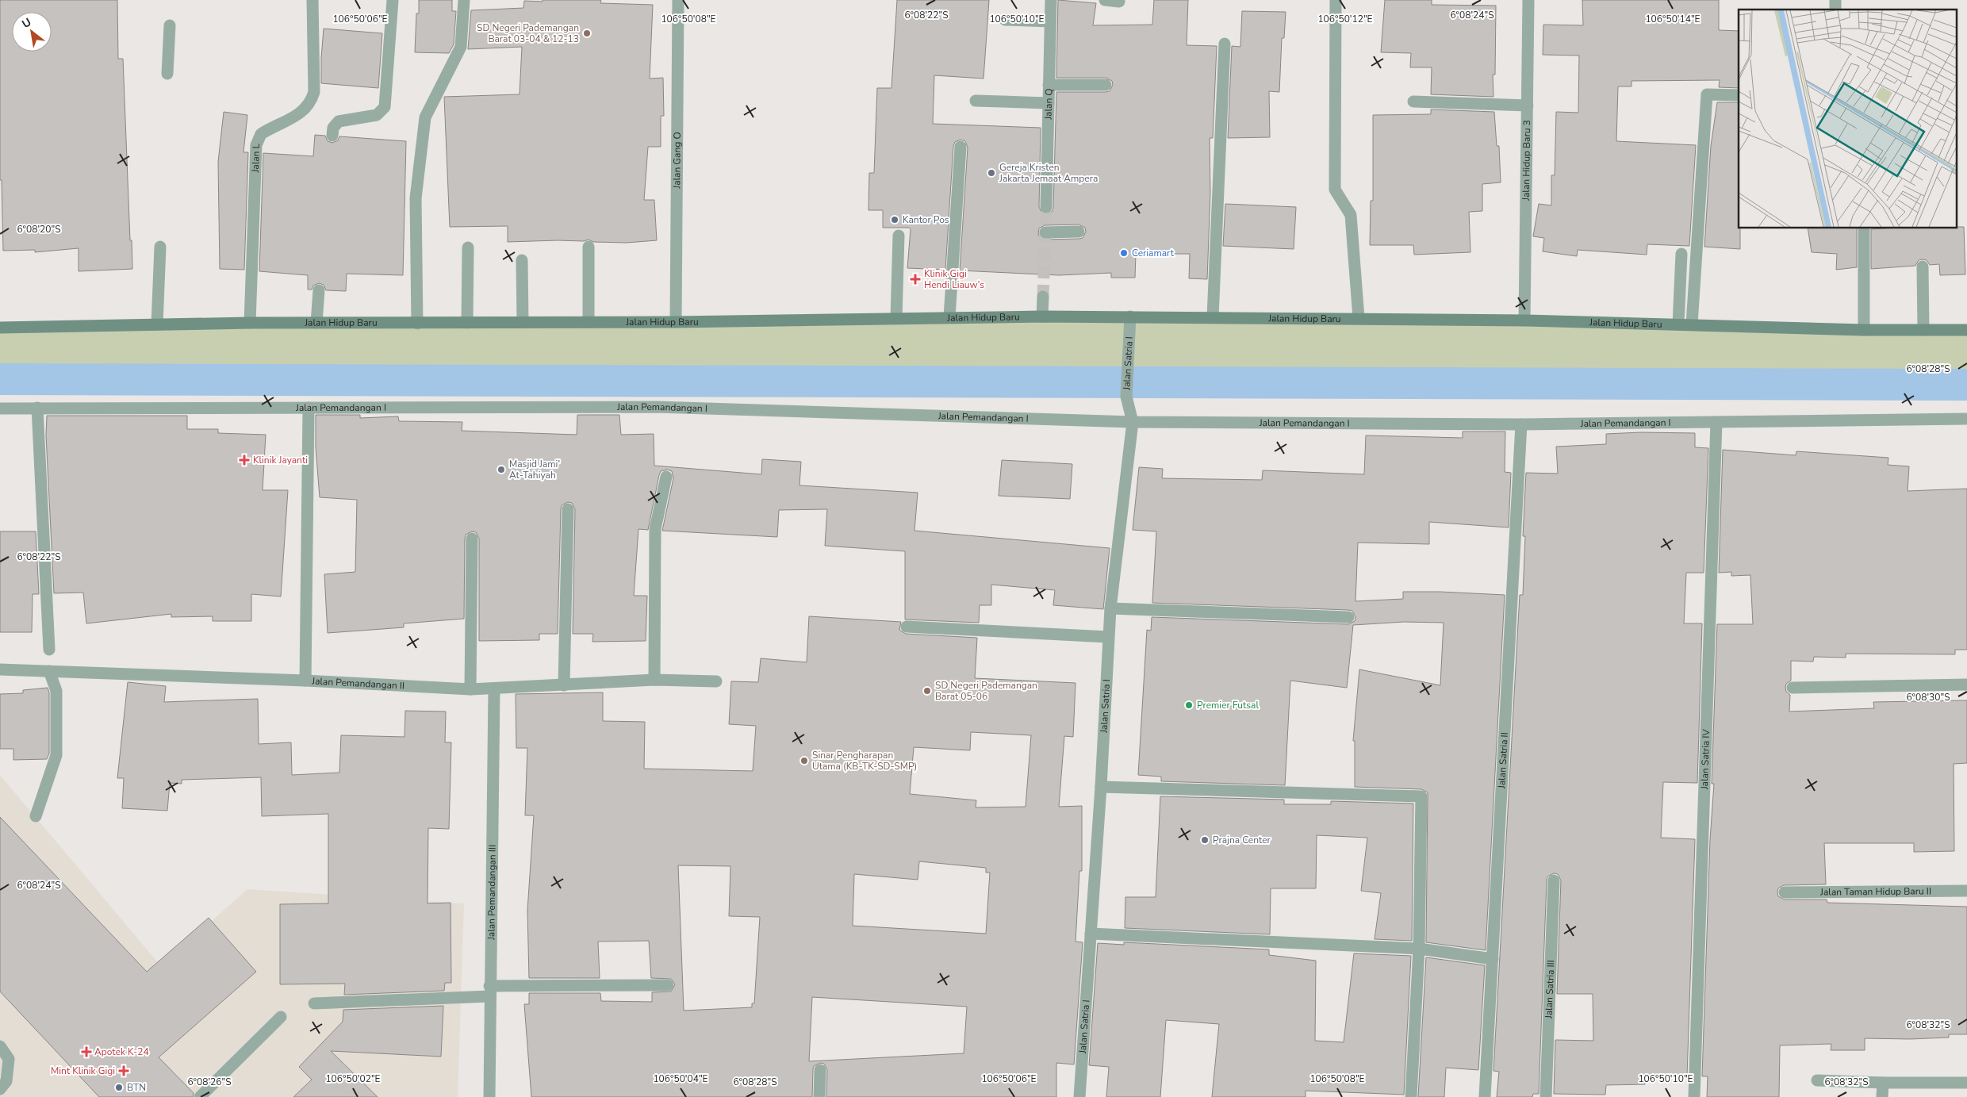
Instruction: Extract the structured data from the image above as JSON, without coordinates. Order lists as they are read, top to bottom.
{
  "streets": {
    "street": [
      "Jalan Q",
      "Jalan L",
      "Jalan Hidup Baru 3",
      "Jalan Gang O",
      "Jalan Hidup Baru",
      "Jalan Satria I",
      "Jalan Pemandangan I",
      "Jalan Pemandangan II",
      "Jalan Satria IV",
      "Jalan Satria II",
      "Jalan Taman Hidup Baru II",
      "Jalan Pemandangan III",
      "Jalan Satria III"
    ]
  },
  "crossings": [
    ["Jalan L", "Jalan Hidup Baru"],
    ["Jalan Hidup Baru 3", "Jalan Hidup Baru"],
    ["Jalan Gang O", "Jalan Hidup Baru"],
    ["Jalan Hidup Baru", "Jalan Satria I"],
    ["Jalan Satria I", "Jalan Pemandangan I"],
    ["Jalan Pemandangan I", "Jalan Satria IV"],
    ["Jalan Pemandangan I", "Jalan Satria II"],
    ["Jalan Pemandangan II", "Jalan Pemandangan III"]
  ],
  "places": {
    "other": [
      "SD Negeri Pademangan Barat 03-04 & 12-13",
      "Gereja Kristen Jakarta Jemaat Ampera",
      "Kantor Pos",
      "Ceriamart",
      "Masjid Jami' At-Tahiyah",
      "SD Negeri Pademangan Barat 05-06",
      "Premier Futsal",
      "Sinar Pengharapan Utama (KB-TK-SD-SMP)",
      "Prajna Center",
      "BTN"
    ],
    "health": [
      "Klinik Gigi Hendi Liauw's",
      "Klinik Jayanti",
      "Apotek K-24",
      "Mint Klinik Gigi"
    ]
  },
  "north": "top left",
  "coordinates": [
    "6°08'22\"S",
    "6°08'24\"S",
    "106°50'06\"E",
    "106°50'08\"E",
    "106°50'10\"E",
    "106°50'12\"E",
    "106°50'14\"E",
    "6°08'20\"S",
    "6°08'28\"S",
    "6°08'30\"S",
    "6°08'32\"S",
    "106°50'02\"E",
    "106°50'04\"E",
    "6°08'26\"S"
  ]
}
